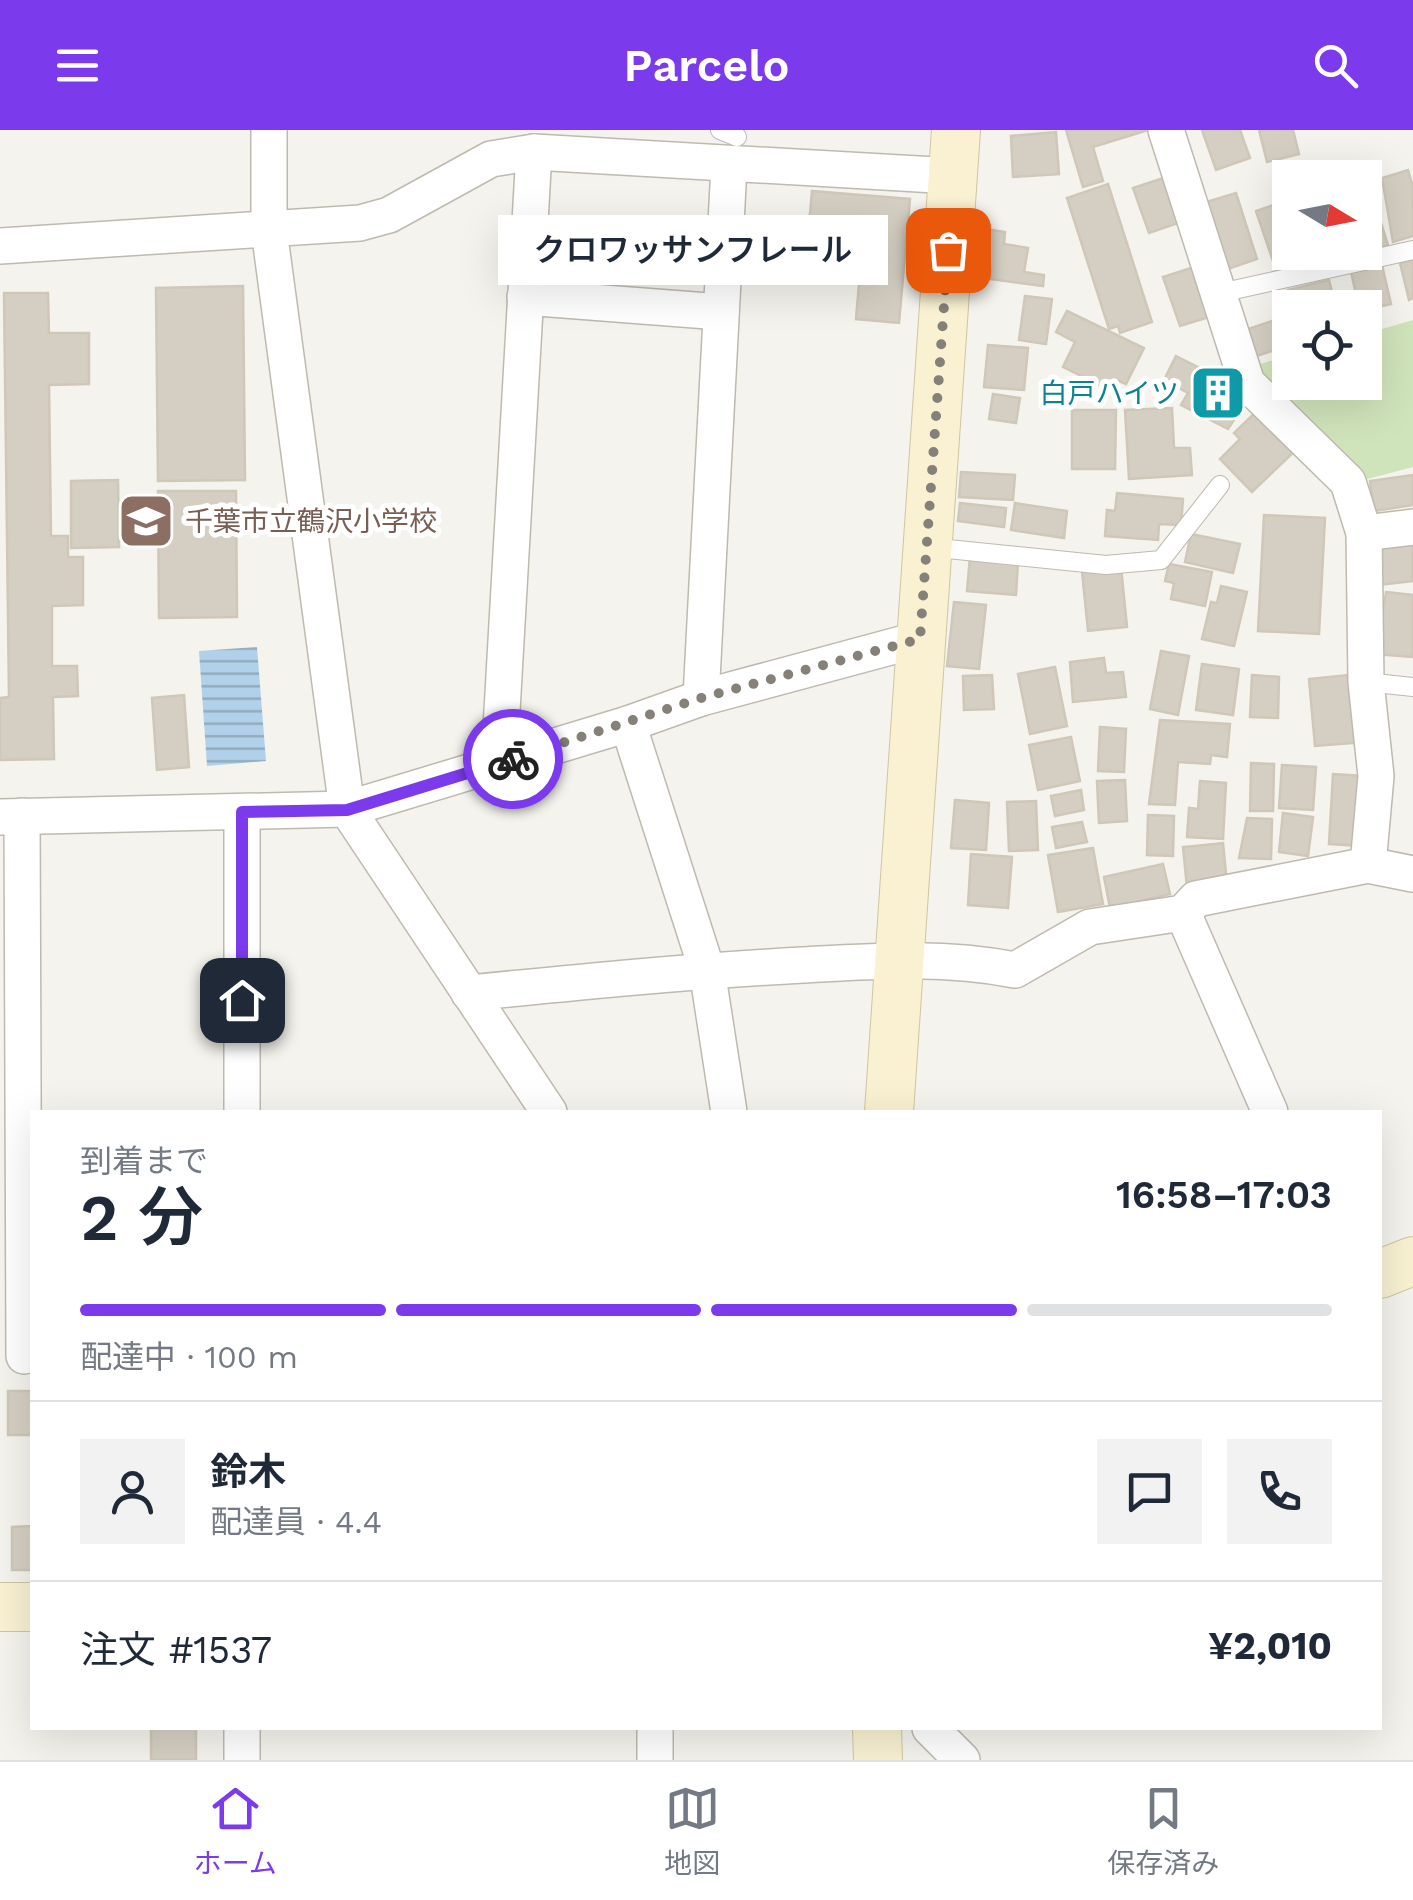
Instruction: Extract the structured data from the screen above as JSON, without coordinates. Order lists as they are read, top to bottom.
{
  "places": {
    "other": ["クロワッサンフレール"],
    "building": ["白戸ハイツ"],
    "school or university": ["千葉市立鶴沢小学校"]
  },
  "north": "right",
  "page": {
    "header": "Parcelo",
    "bubble": "クロワッサンフレール",
    "heading": ["2 分", "到着まで", "16:58–17:03"],
    "panel": [
      "鈴木",
      "配達員 · 4.4",
      "注文 #1537",
      "¥2,010"
    ],
    "bar": "配達中 · 100 m",
    "tabs": ["ホーム", "地図", "保存済み"]
  }
}
